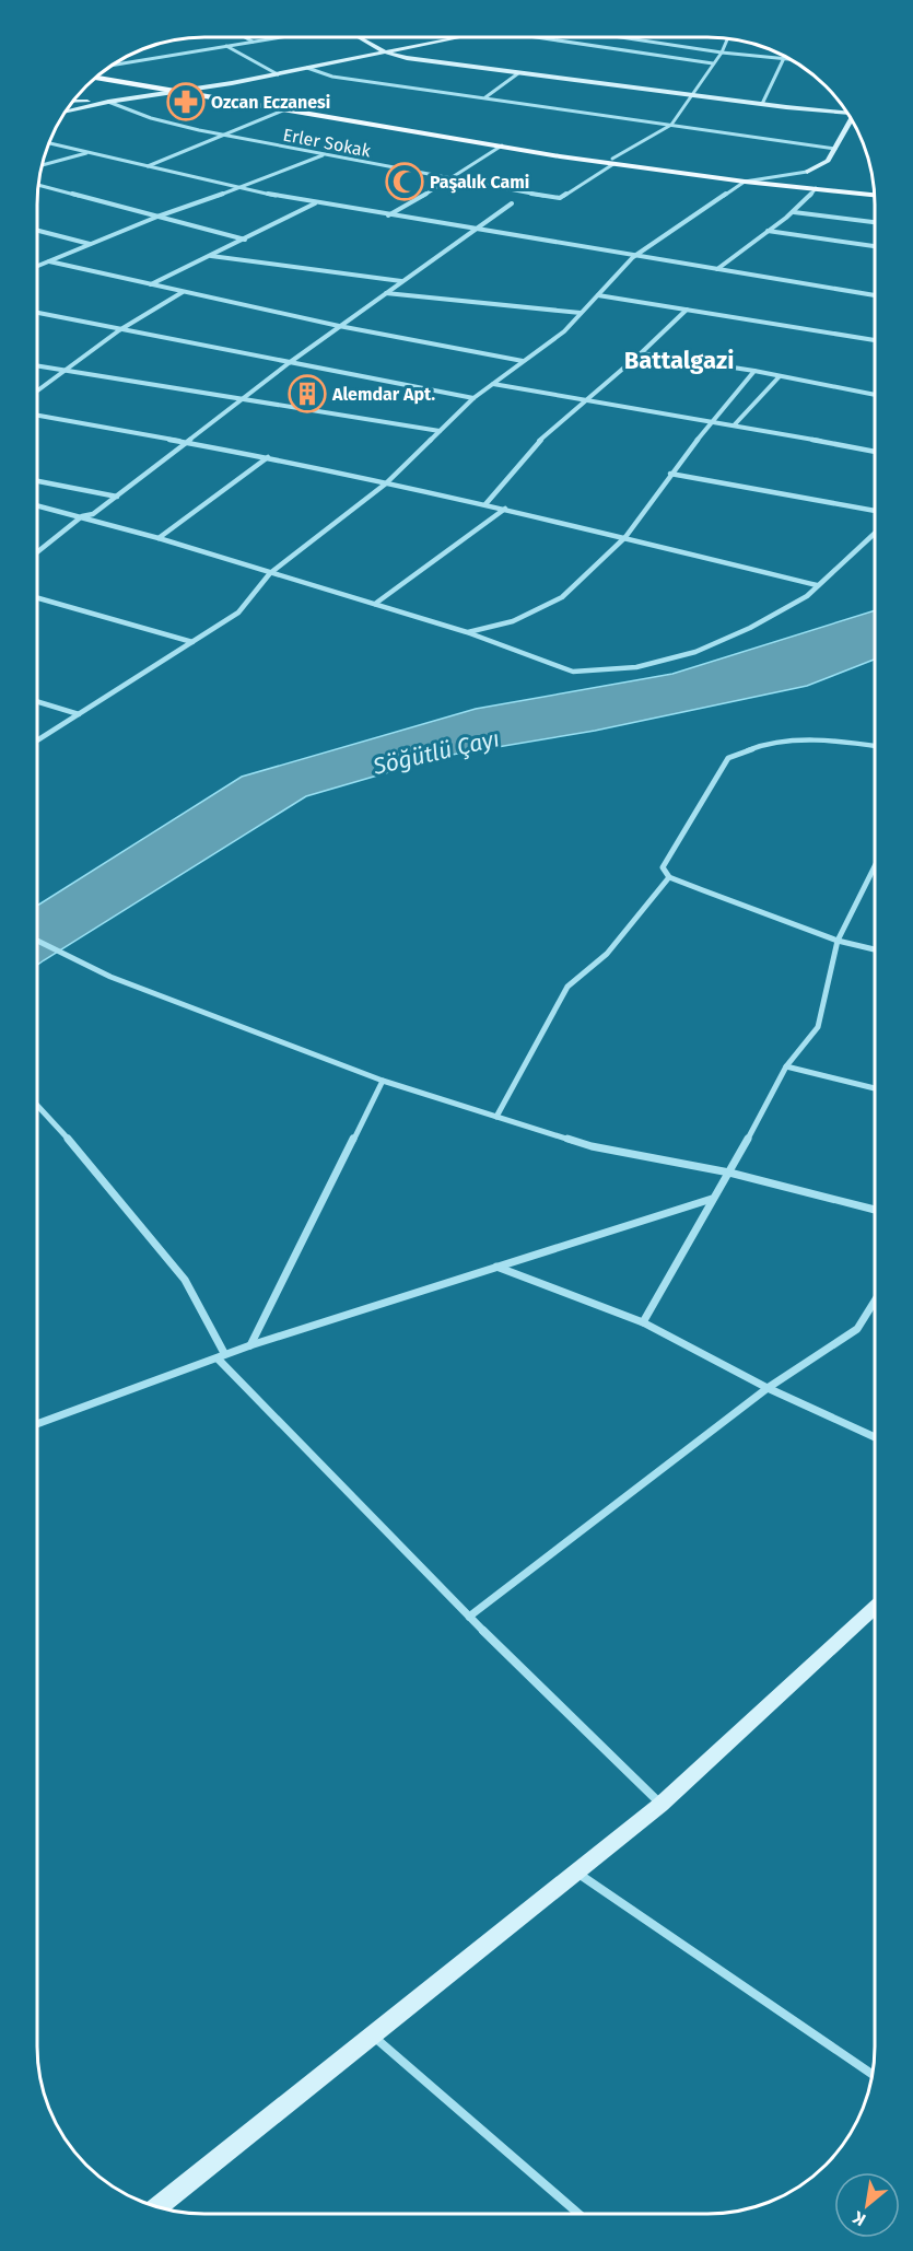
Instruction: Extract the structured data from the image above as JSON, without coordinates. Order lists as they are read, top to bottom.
{
  "streets": {
    "street": ["Erler Sokak"]
  },
  "districts": ["Battalgazi"],
  "water": ["Söğütlü Çayı"],
  "places": {
    "pharmacy": ["Ozcan Eczanesi"],
    "mosque": ["Paşalık Cami"],
    "building": ["Alemdar Apt."]
  },
  "north": "bottom left"
}
